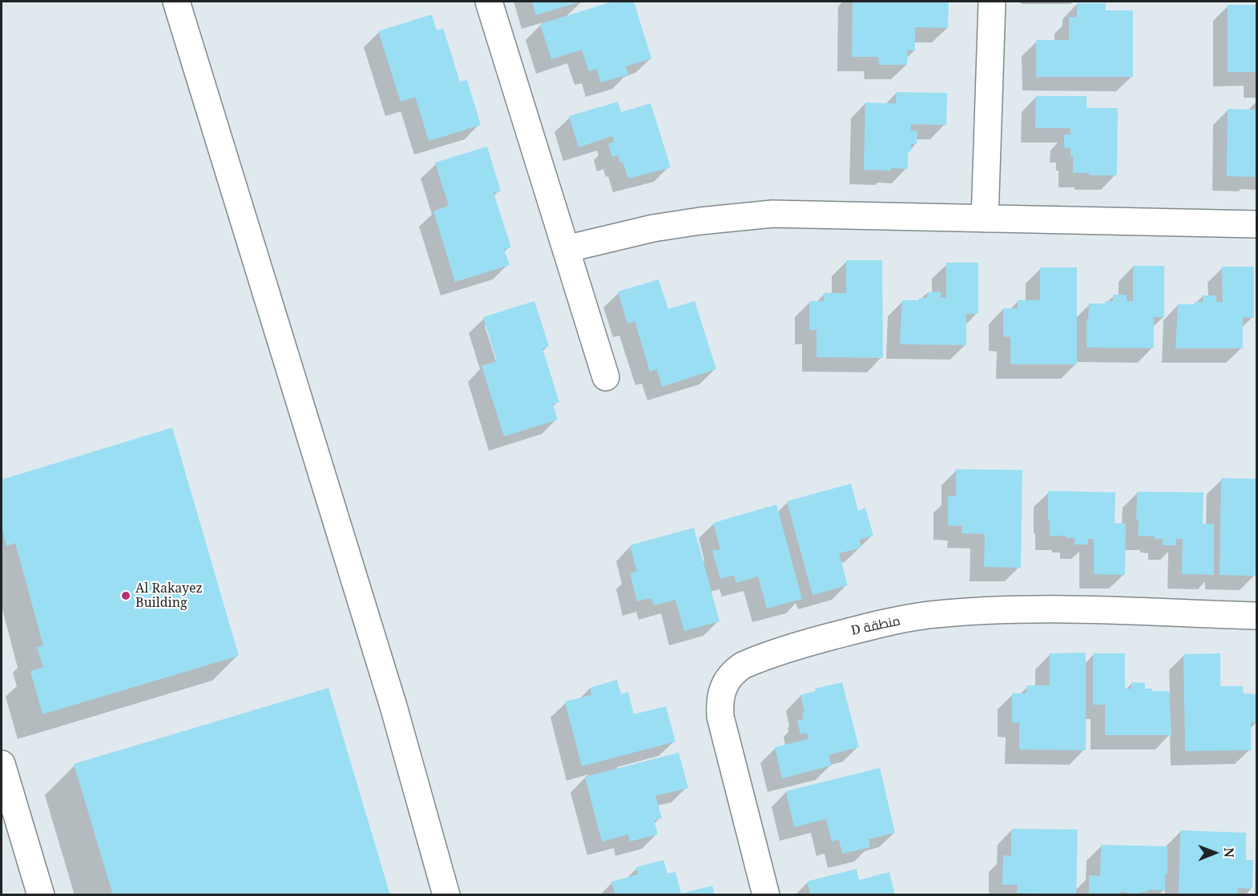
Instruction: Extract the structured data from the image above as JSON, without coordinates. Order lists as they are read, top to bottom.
{
  "streets": {
    "street": ["D منطقة"]
  },
  "places": ["Al Rakayez Building"],
  "north": "right"
}
